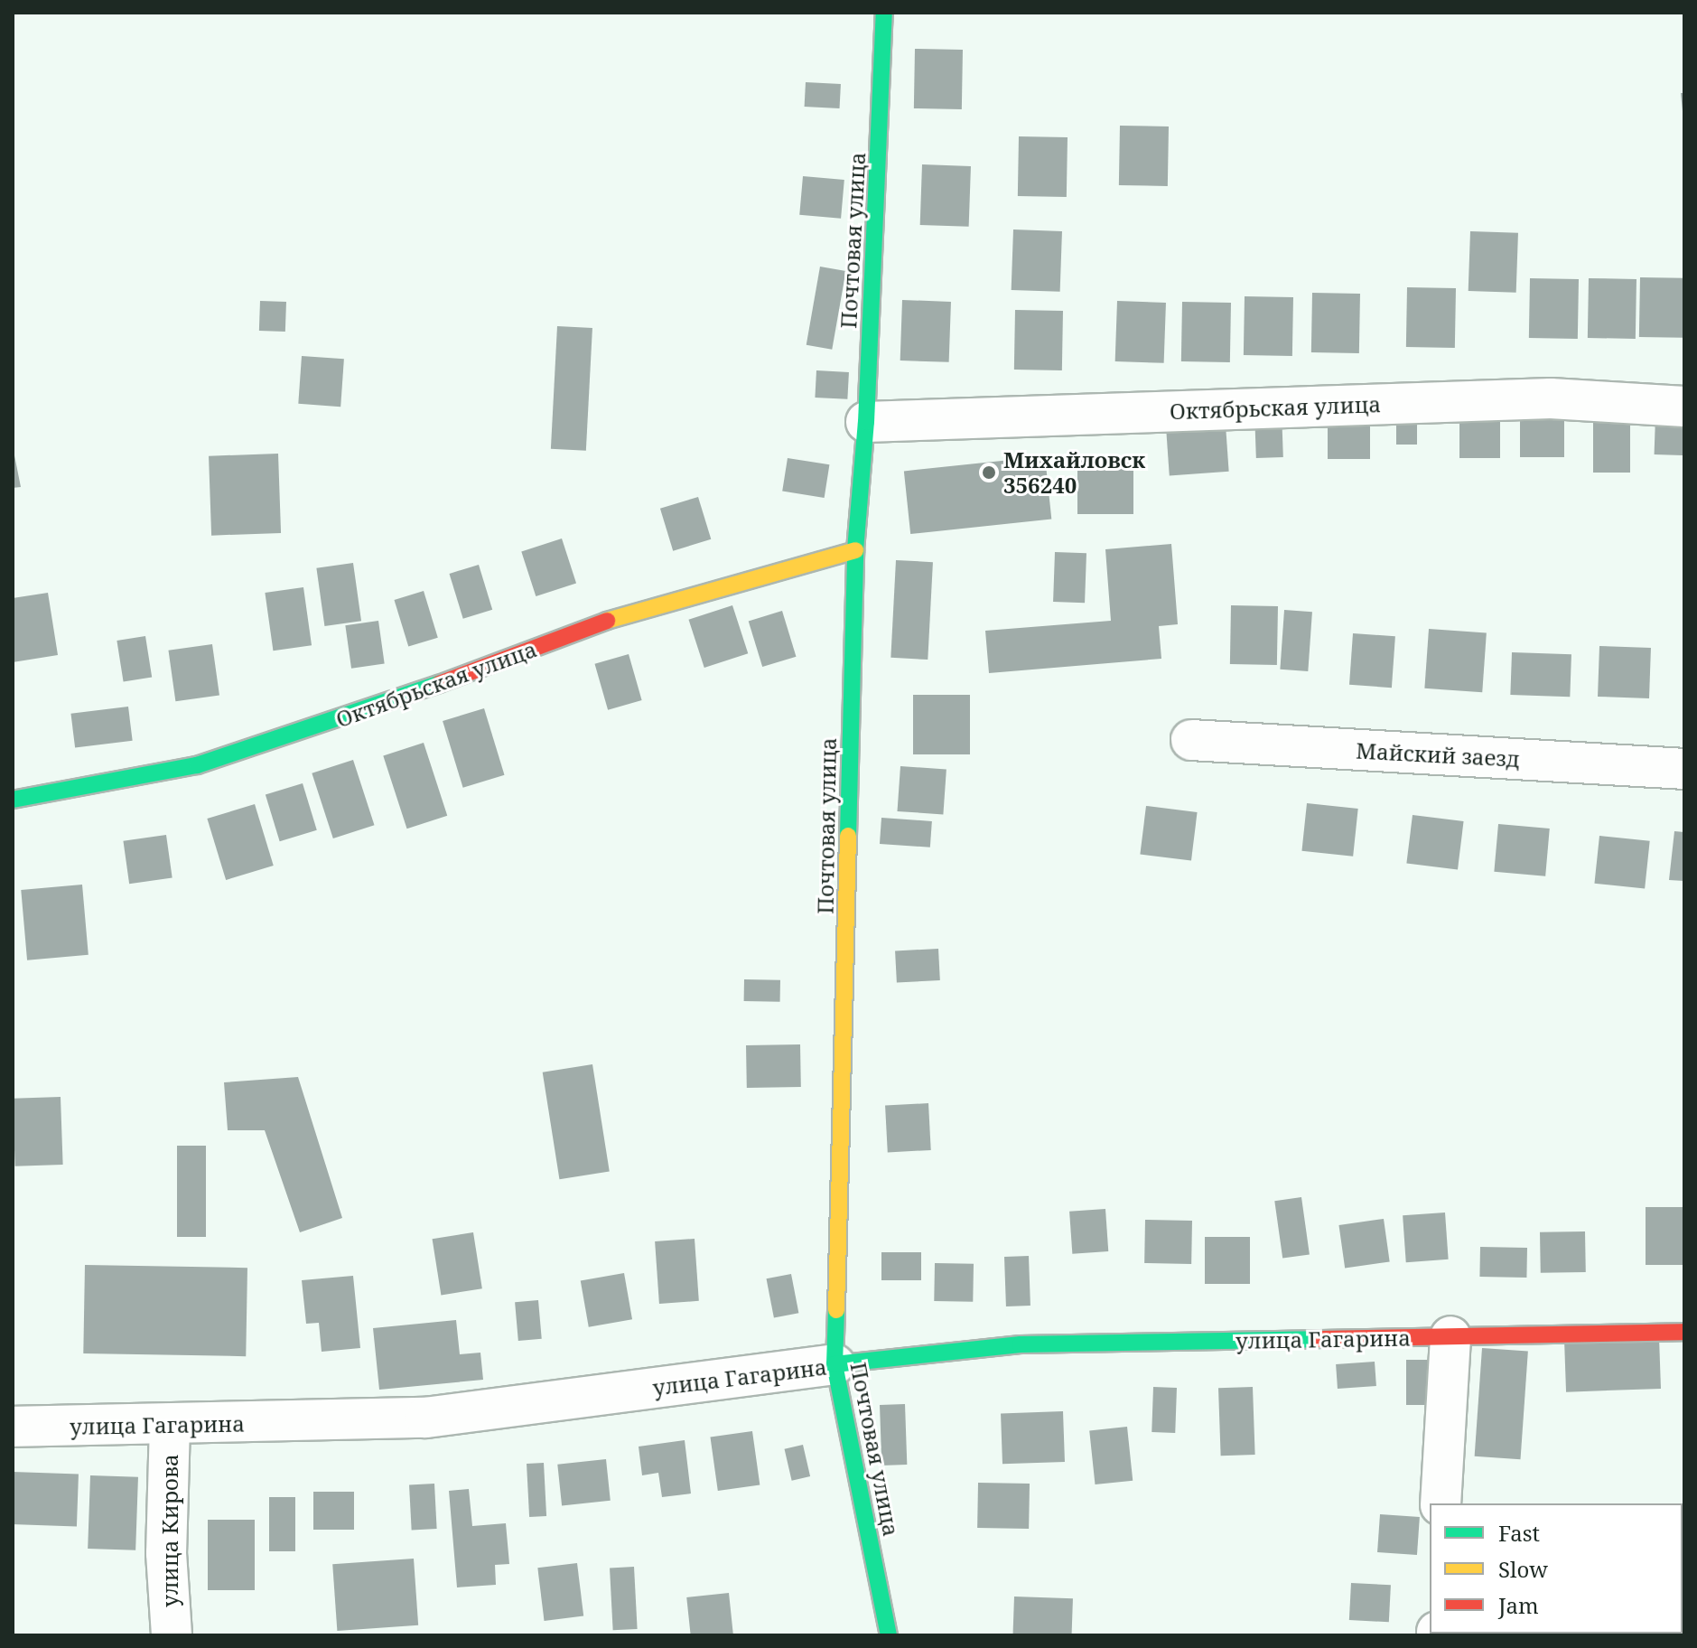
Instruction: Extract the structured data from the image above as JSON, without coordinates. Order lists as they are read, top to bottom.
{
  "streets": {
    "main road": ["Почтовая улица", "Октябрьская улица", "улица Гагарина"],
    "street": ["Майский заезд", "улица Кирова"]
  },
  "crossings": [
    ["Почтовая улица", "Октябрьская улица"],
    ["Почтовая улица", "улица Гагарина"],
    ["улица Гагарина", "улица Кирова"]
  ],
  "places": ["Михайловск 356240"],
  "legend": ["Fast", "Slow", "Jam"]
}
